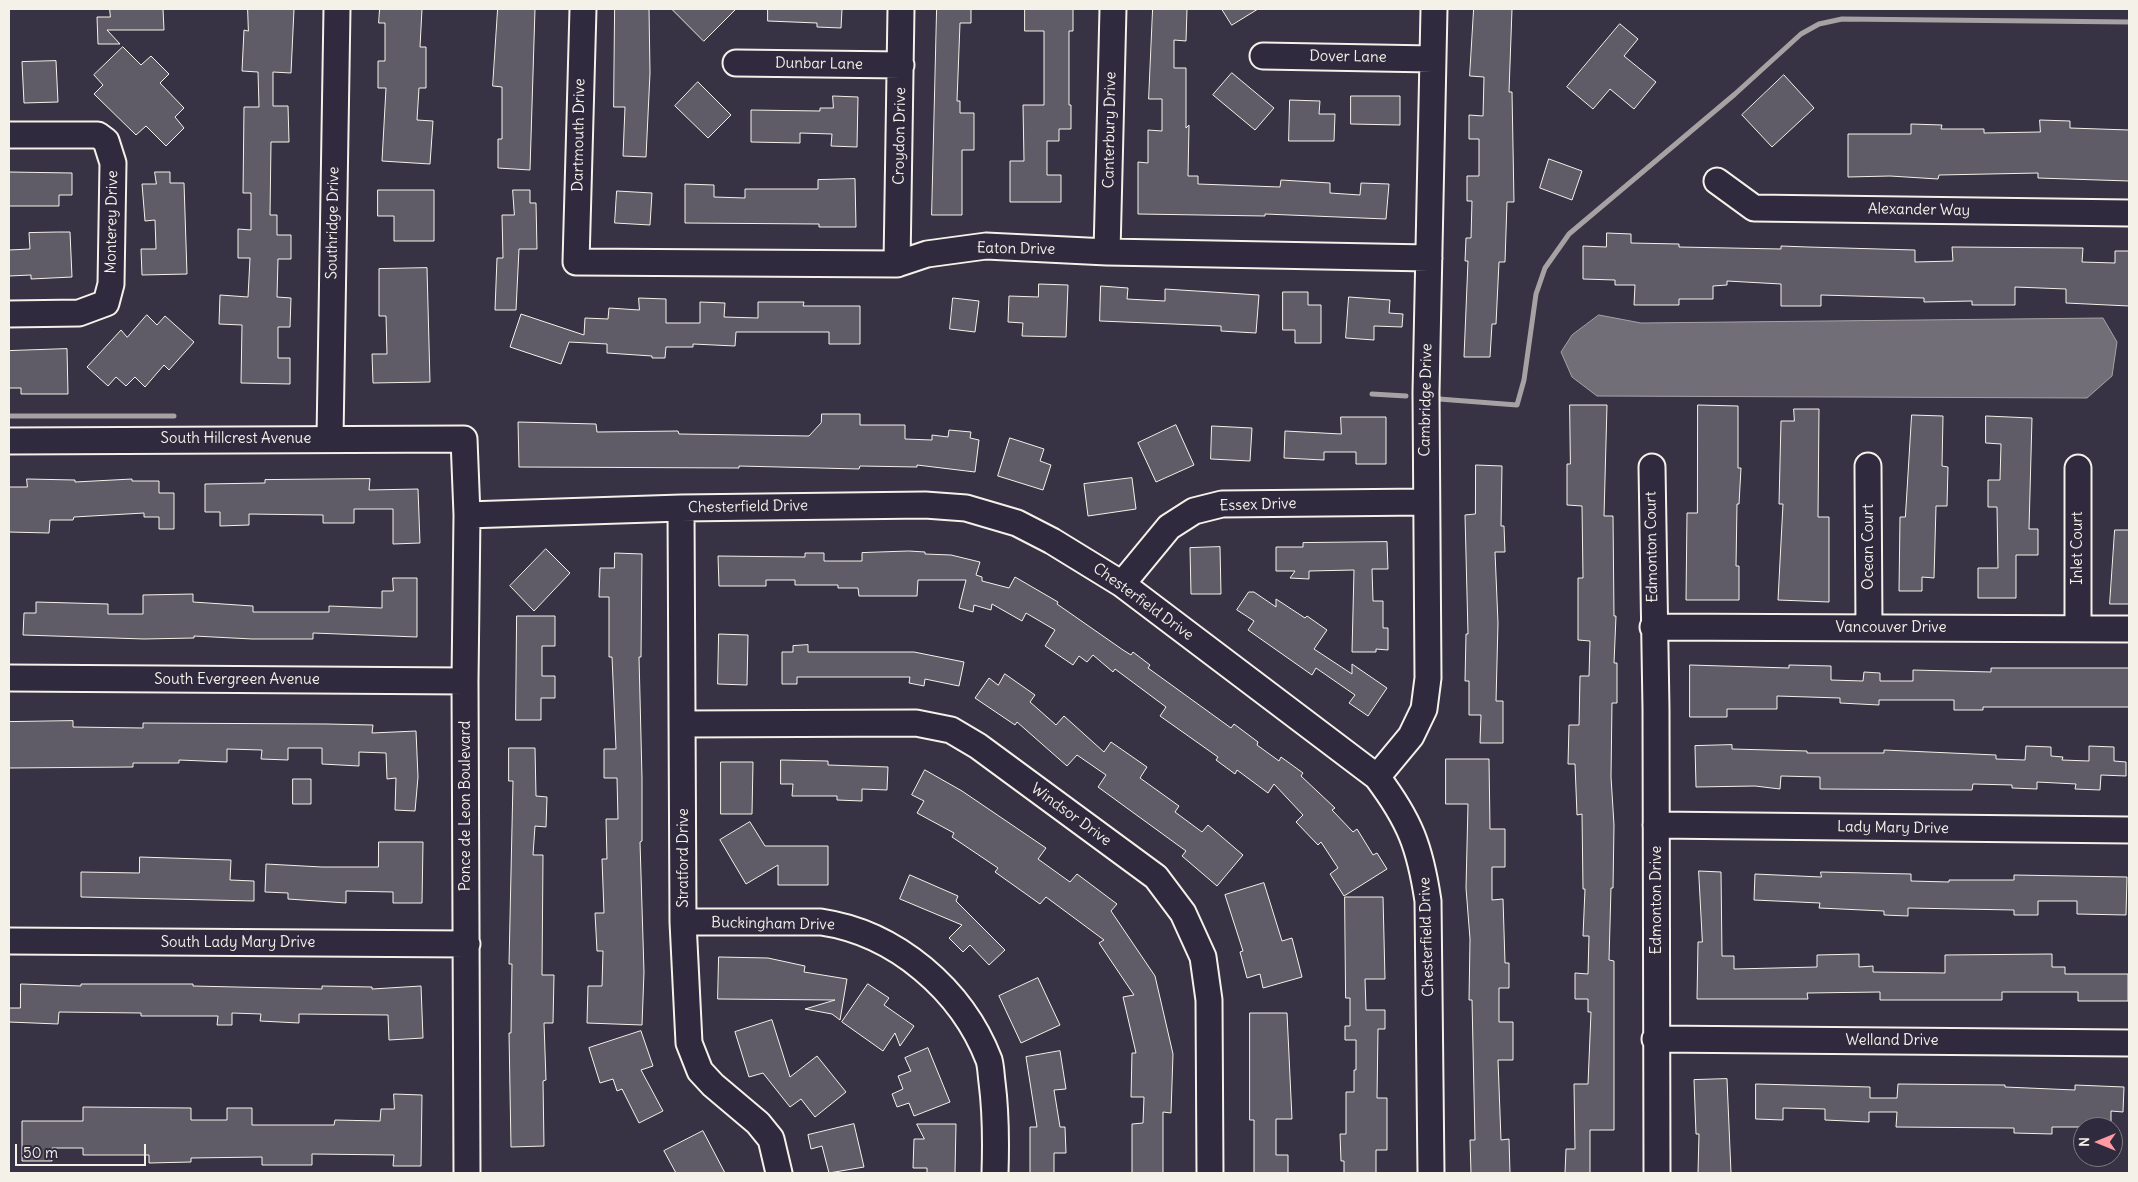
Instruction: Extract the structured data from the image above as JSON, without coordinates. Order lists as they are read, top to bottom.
{
  "streets": {
    "street": [
      "Dover Lane",
      "Dunbar Lane",
      "Canterbury Drive",
      "Dartmouth Drive",
      "Croydon Drive",
      "Alexander Way",
      "Monterey Drive",
      "Southridge Drive",
      "Eaton Drive",
      "Cambridge Drive",
      "South Hillcrest Avenue",
      "Essex Drive",
      "Chesterfield Drive",
      "Edmonton Court",
      "Ocean Court",
      "Inlet Court",
      "Vancouver Drive",
      "South Evergreen Avenue",
      "Ponce de Leon Boulevard",
      "Windsor Drive",
      "Lady Mary Drive",
      "Stratford Drive",
      "Edmonton Drive",
      "Buckingham Drive",
      "South Lady Mary Drive",
      "Welland Drive"
    ]
  },
  "crossings": [
    ["Dover Lane", "Cambridge Drive"],
    ["Dunbar Lane", "Croydon Drive"],
    ["Canterbury Drive", "Eaton Drive"],
    ["Dartmouth Drive", "Eaton Drive"],
    ["Croydon Drive", "Eaton Drive"],
    ["Southridge Drive", "South Hillcrest Avenue"],
    ["Eaton Drive", "Cambridge Drive"],
    ["Cambridge Drive", "Essex Drive"],
    ["Cambridge Drive", "Chesterfield Drive"],
    ["South Hillcrest Avenue", "Ponce de Leon Boulevard"],
    ["Essex Drive", "Chesterfield Drive"],
    ["Chesterfield Drive", "Ponce de Leon Boulevard"],
    ["Chesterfield Drive", "Stratford Drive"],
    ["Edmonton Court", "Vancouver Drive"],
    ["Edmonton Court", "Edmonton Drive"],
    ["Ocean Court", "Vancouver Drive"],
    ["Inlet Court", "Vancouver Drive"],
    ["Vancouver Drive", "Edmonton Drive"],
    ["South Evergreen Avenue", "Ponce de Leon Boulevard"],
    ["Ponce de Leon Boulevard", "South Lady Mary Drive"],
    ["Windsor Drive", "Stratford Drive"],
    ["Lady Mary Drive", "Edmonton Drive"],
    ["Stratford Drive", "Buckingham Drive"],
    ["Edmonton Drive", "Welland Drive"]
  ],
  "scale_bar": "50 m",
  "north": "left"
}
